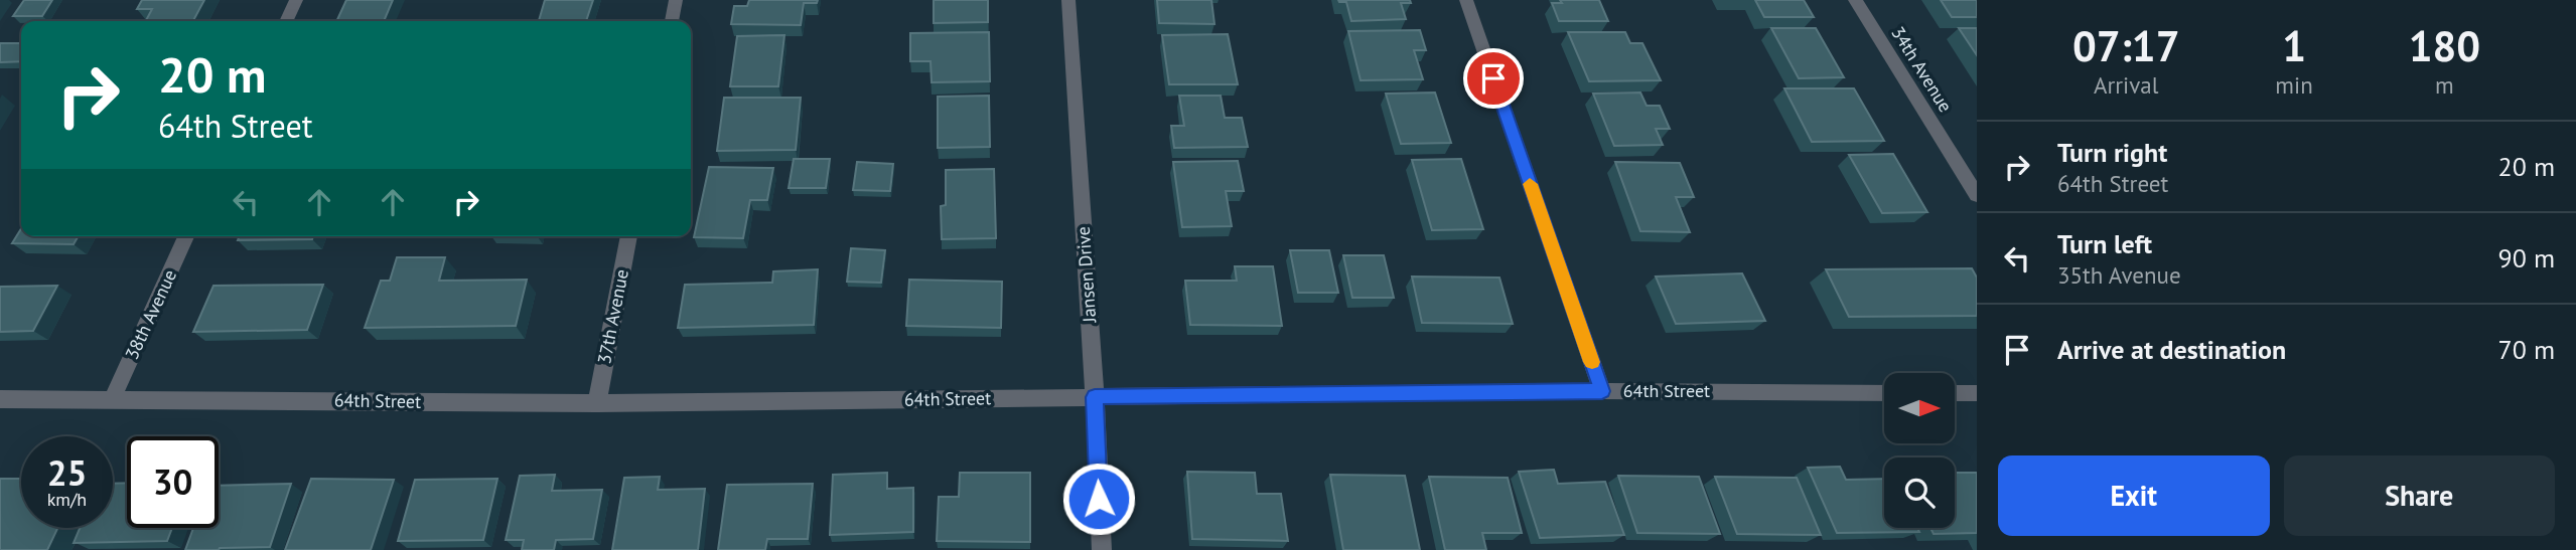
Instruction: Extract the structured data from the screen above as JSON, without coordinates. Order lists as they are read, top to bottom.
{
  "streets": {
    "street": [
      "34th Avenue",
      "Jansen Drive",
      "38th Avenue",
      "37th Avenue",
      "64th Street"
    ]
  },
  "crossings": [
    ["Jansen Drive", "64th Street"],
    ["38th Avenue", "64th Street"],
    ["37th Avenue", "64th Street"]
  ],
  "north": "right",
  "page": {
    "eta": [
      "07:17",
      "Arrival",
      "1",
      "min",
      "180",
      "m"
    ],
    "turn": ["20 m", "64th Street"],
    "list": [
      {
        "name": "Turn right",
        "note": "64th Street",
        "value": "20 m"
      },
      {
        "name": "Turn left",
        "note": "35th Avenue",
        "value": "90 m"
      },
      {
        "name": "Arrive at destination",
        "value": "70 m"
      }
    ],
    "speed": "25 km/h",
    "limit": "30",
    "buttons": ["Exit", "Share"]
  }
}
